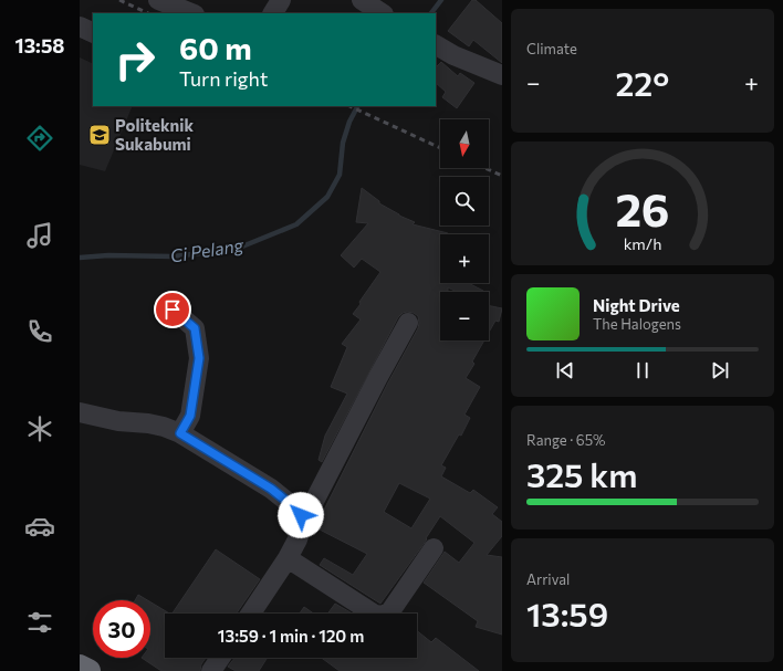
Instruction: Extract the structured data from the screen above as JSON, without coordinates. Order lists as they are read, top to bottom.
{
  "water": ["Ci Pelang"],
  "places": {
    "school or university": ["Politeknik Sukabumi"]
  },
  "north": "bottom",
  "page": {
    "tabs": "13:58",
    "tile": [
      "Climate",
      ["Range · 65%", "325 km"],
      ["Arrival", "13:59"]
    ],
    "turn": ["60 m", "Turn right"],
    "heat": ["−", "22°", "+"],
    "map_buttons": ["+", "−"],
    "song": ["Night Drive", "The Halogens"],
    "limit": "30",
    "trip": "13:59 · 1 min · 120 m",
    "gauge": ["26", "km/h"]
  }
}
